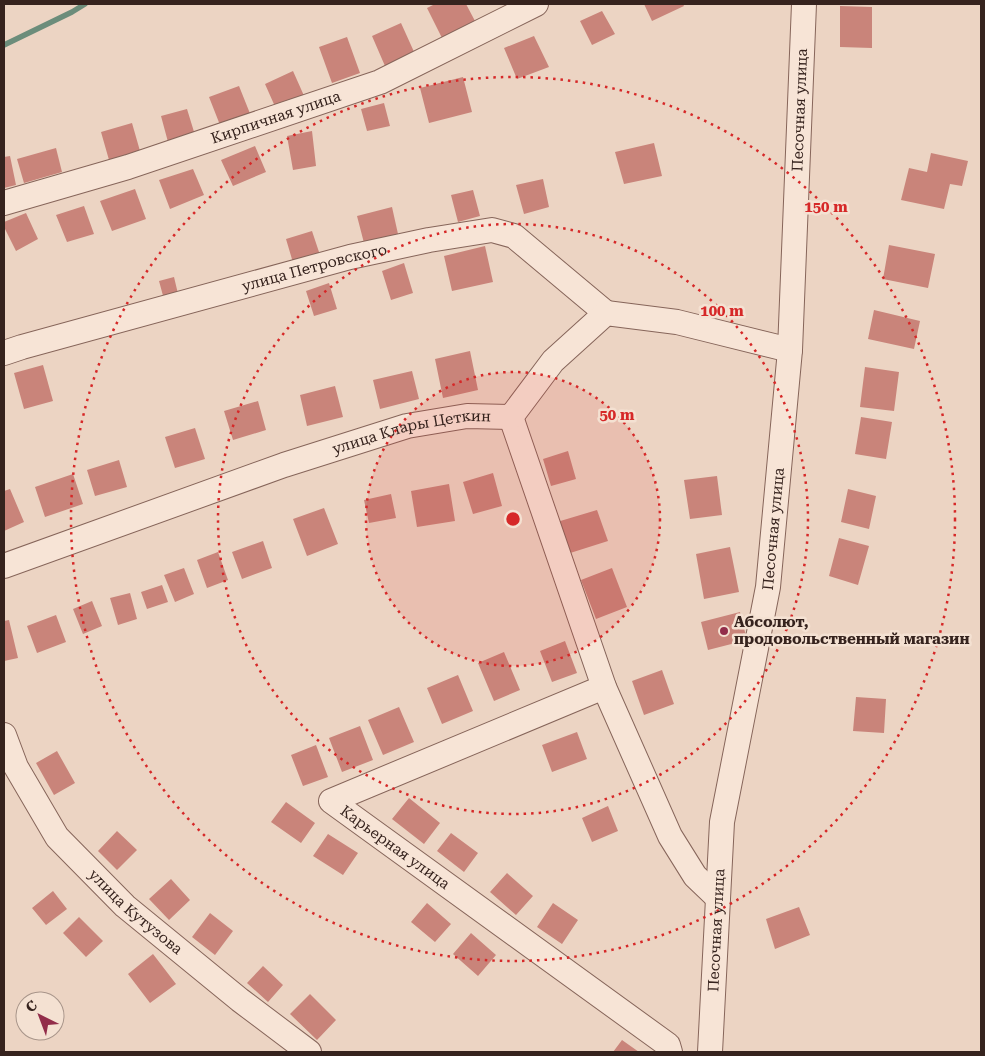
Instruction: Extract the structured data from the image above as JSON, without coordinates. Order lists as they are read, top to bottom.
{
  "streets": {
    "street": [
      "Песочная улица",
      "Кирпичная улица",
      "улица Петровского",
      "улица Клары Цеткин",
      "Карьерная улица",
      "улица Кутузова"
    ]
  },
  "crossings": [
    ["улица Петровского", "улица Клары Цеткин"]
  ],
  "places": ["Абсолют, продовольственный магазин"],
  "north": "top left",
  "rings": ["150 m", "100 m", "50 m"]
}
